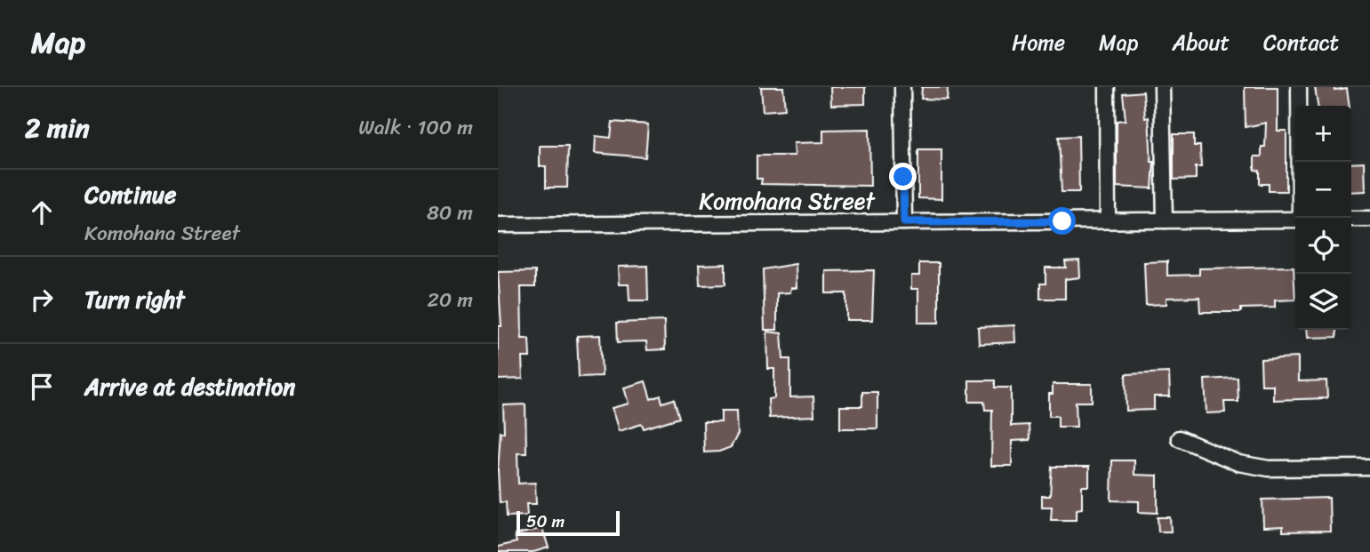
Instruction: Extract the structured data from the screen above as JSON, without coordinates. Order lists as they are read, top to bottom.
{
  "streets": {
    "street": ["Komohana Street"]
  },
  "scale_bar": "50 m",
  "page": {
    "header": "Map",
    "nav": [
      "Home",
      "Map",
      "About",
      "Contact"
    ],
    "heading": ["2 min", "Walk · 100 m"],
    "map_buttons": ["+", "−"],
    "list": [
      ["Continue", "Komohana Street", "80 m"],
      ["Turn right", "20 m"],
      "Arrive at destination"
    ],
    "scale": "50 m"
  }
}
